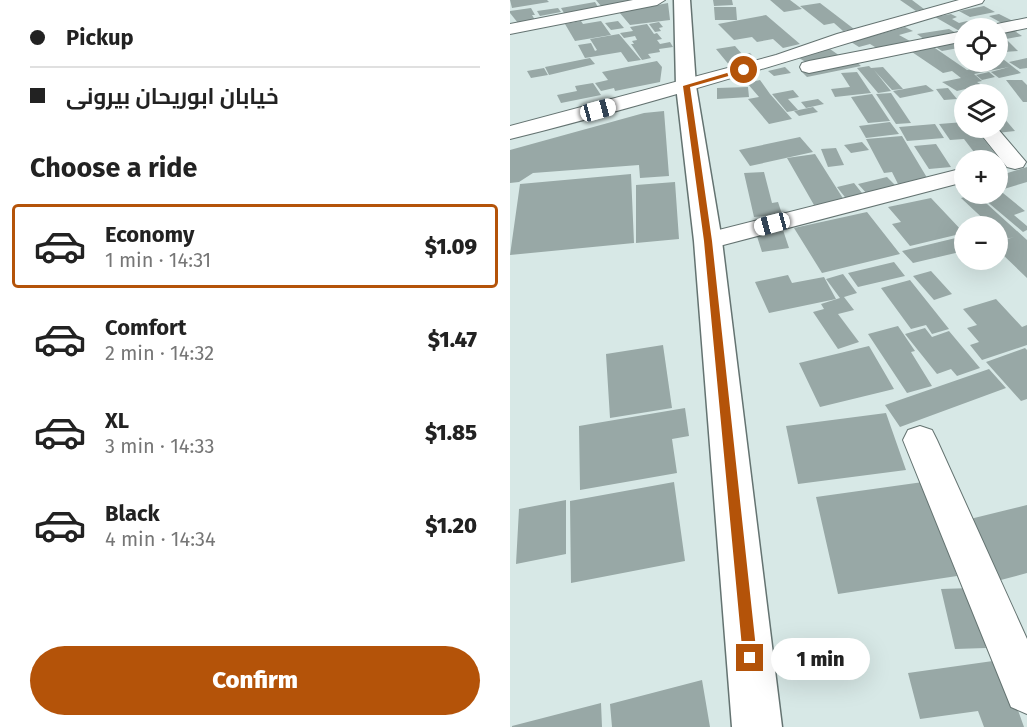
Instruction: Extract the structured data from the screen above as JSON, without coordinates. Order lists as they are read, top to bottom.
{
  "page": {
    "banner": ["Pickup", "خیابان ابوریحان بیرونی"],
    "map_buttons": ["+", "−"],
    "heading": "Choose a ride",
    "list": [
      {
        "name": "Economy",
        "note": "1 min · 14:31",
        "value": "$1.09"
      },
      {
        "name": "Comfort",
        "note": "2 min · 14:32",
        "value": "$1.47"
      },
      {
        "name": "XL",
        "note": "3 min · 14:33",
        "value": "$1.85"
      },
      {
        "name": "Black",
        "note": "4 min · 14:34",
        "value": "$1.20"
      }
    ],
    "buttons": "Confirm",
    "bubble": "1 min"
  }
}
